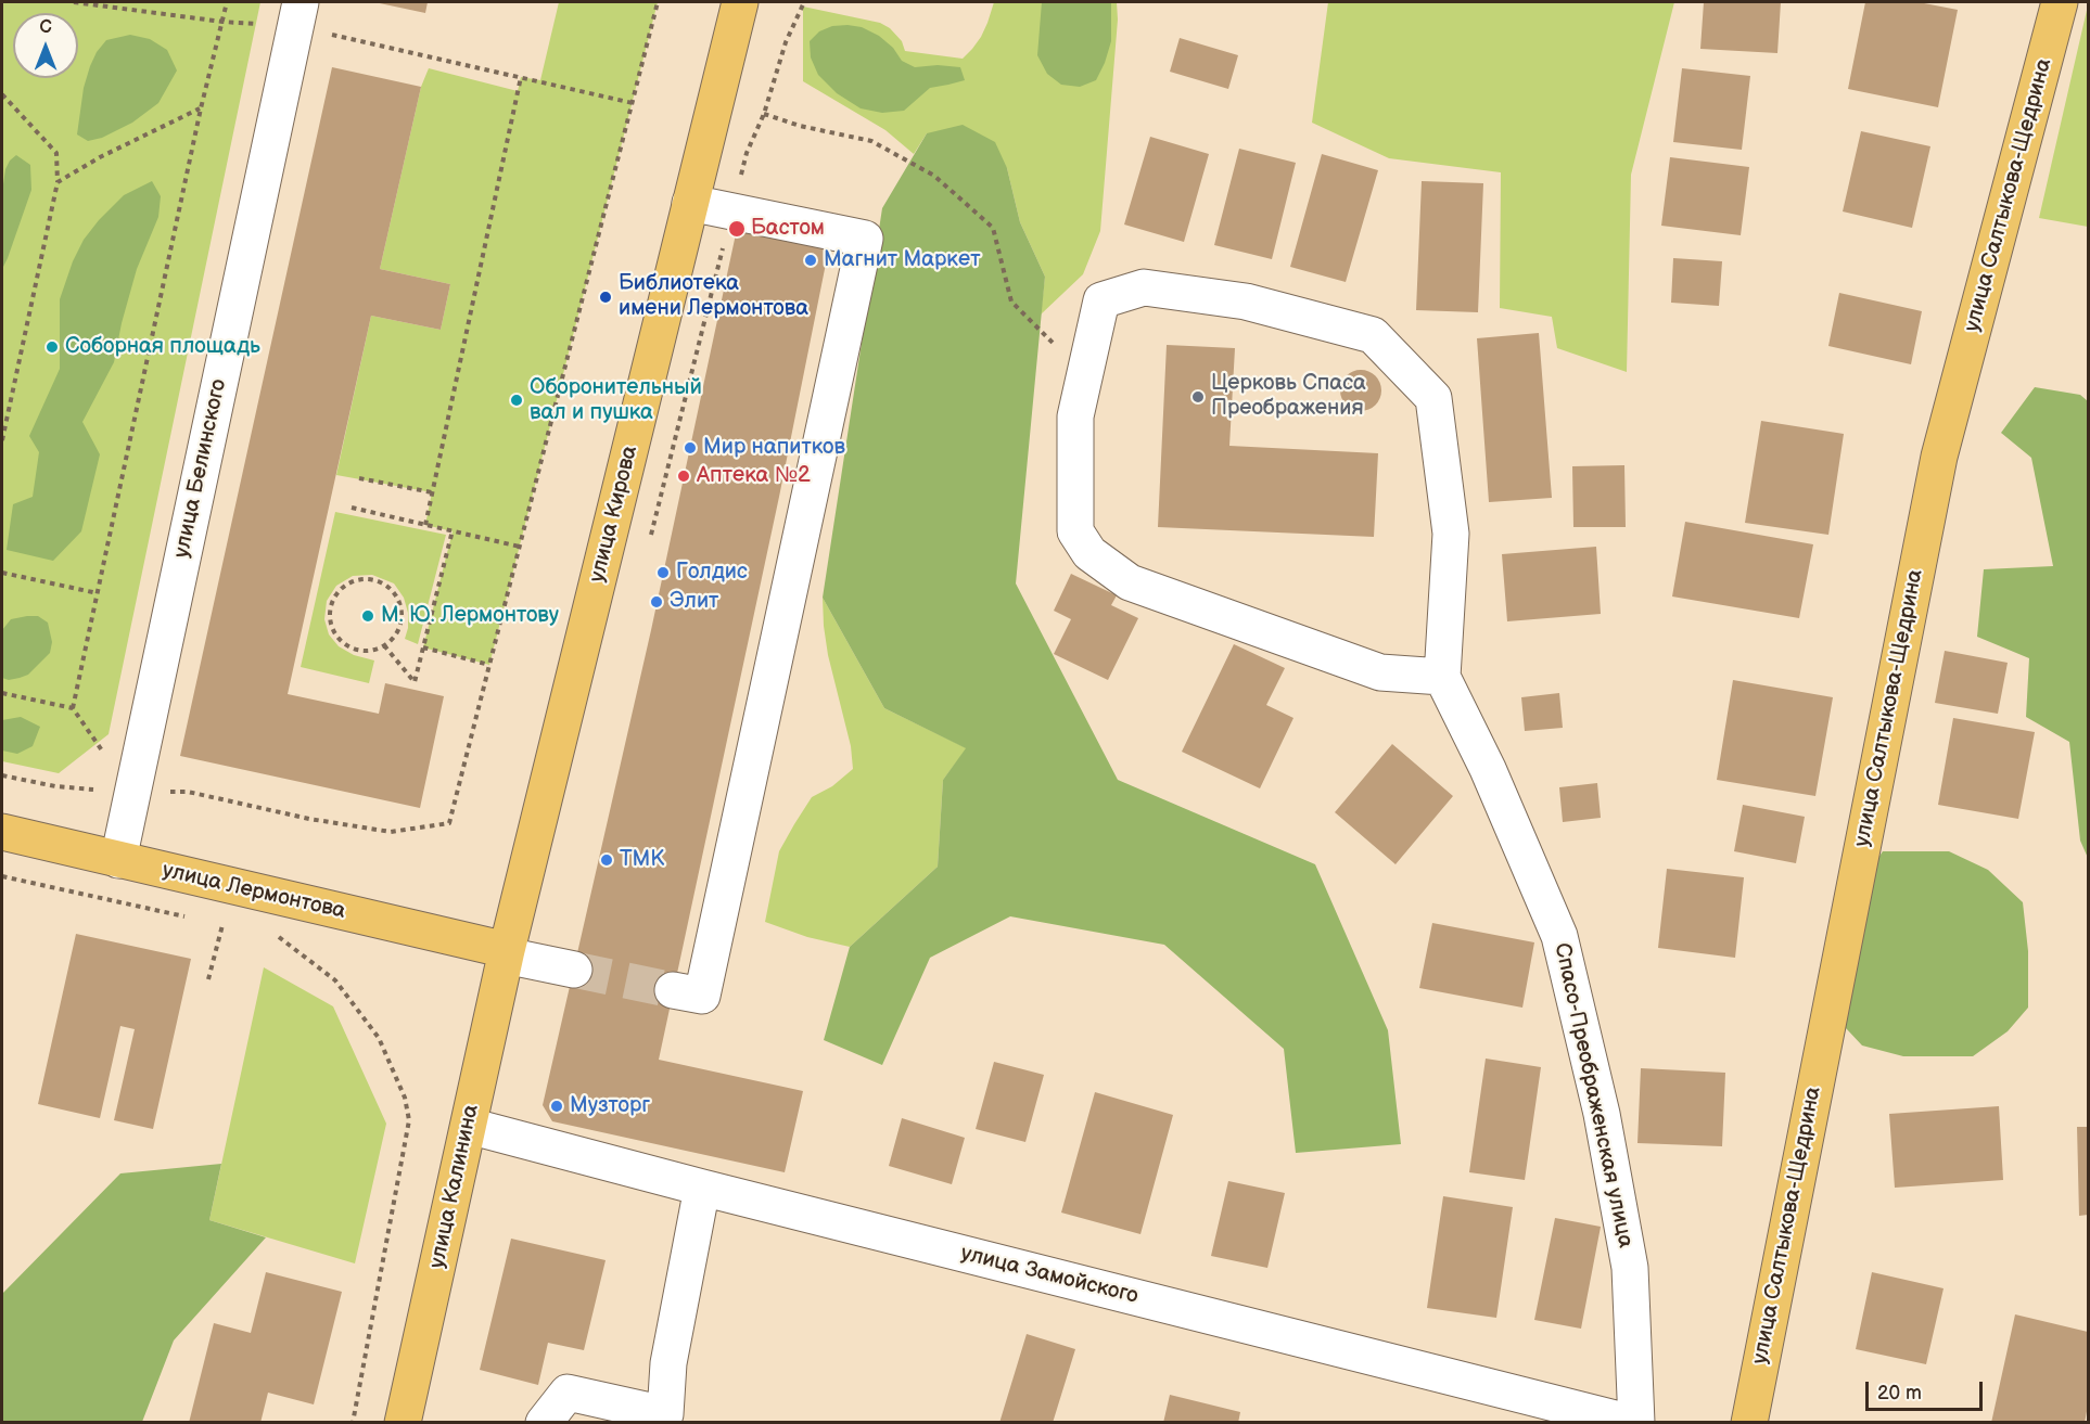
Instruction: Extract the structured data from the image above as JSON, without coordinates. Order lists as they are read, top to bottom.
{
  "streets": {
    "main road": [
      "улица Салтыкова-Щедрина",
      "улица Кирова",
      "улица Лермонтова",
      "улица Калинина"
    ],
    "street": ["улица Белинского", "Спасо-Преображенская улица", "улица Замойского"]
  },
  "crossings": [
    ["улица Белинского", "улица Лермонтова"],
    ["улица Кирова", "улица Лермонтова"],
    ["улица Кирова", "улица Калинина"],
    ["улица Лермонтова", "улица Калинина"],
    ["Спасо-Преображенская улица", "улица Замойского"],
    ["улица Калинина", "улица Замойского"]
  ],
  "places": [
    "Бастом",
    "Магнит Маркет",
    "Библиотека имени Лермонтова",
    "Соборная площадь",
    "Церковь Спаса Преображения",
    "Оборонительный вал и пушка",
    "Мир напитков",
    "Аптека №2",
    "Голдис",
    "Элит",
    "М. Ю. Лермонтову",
    "ТМК",
    "Музторг"
  ],
  "scale_bar": "20 m",
  "north": "top"
}
